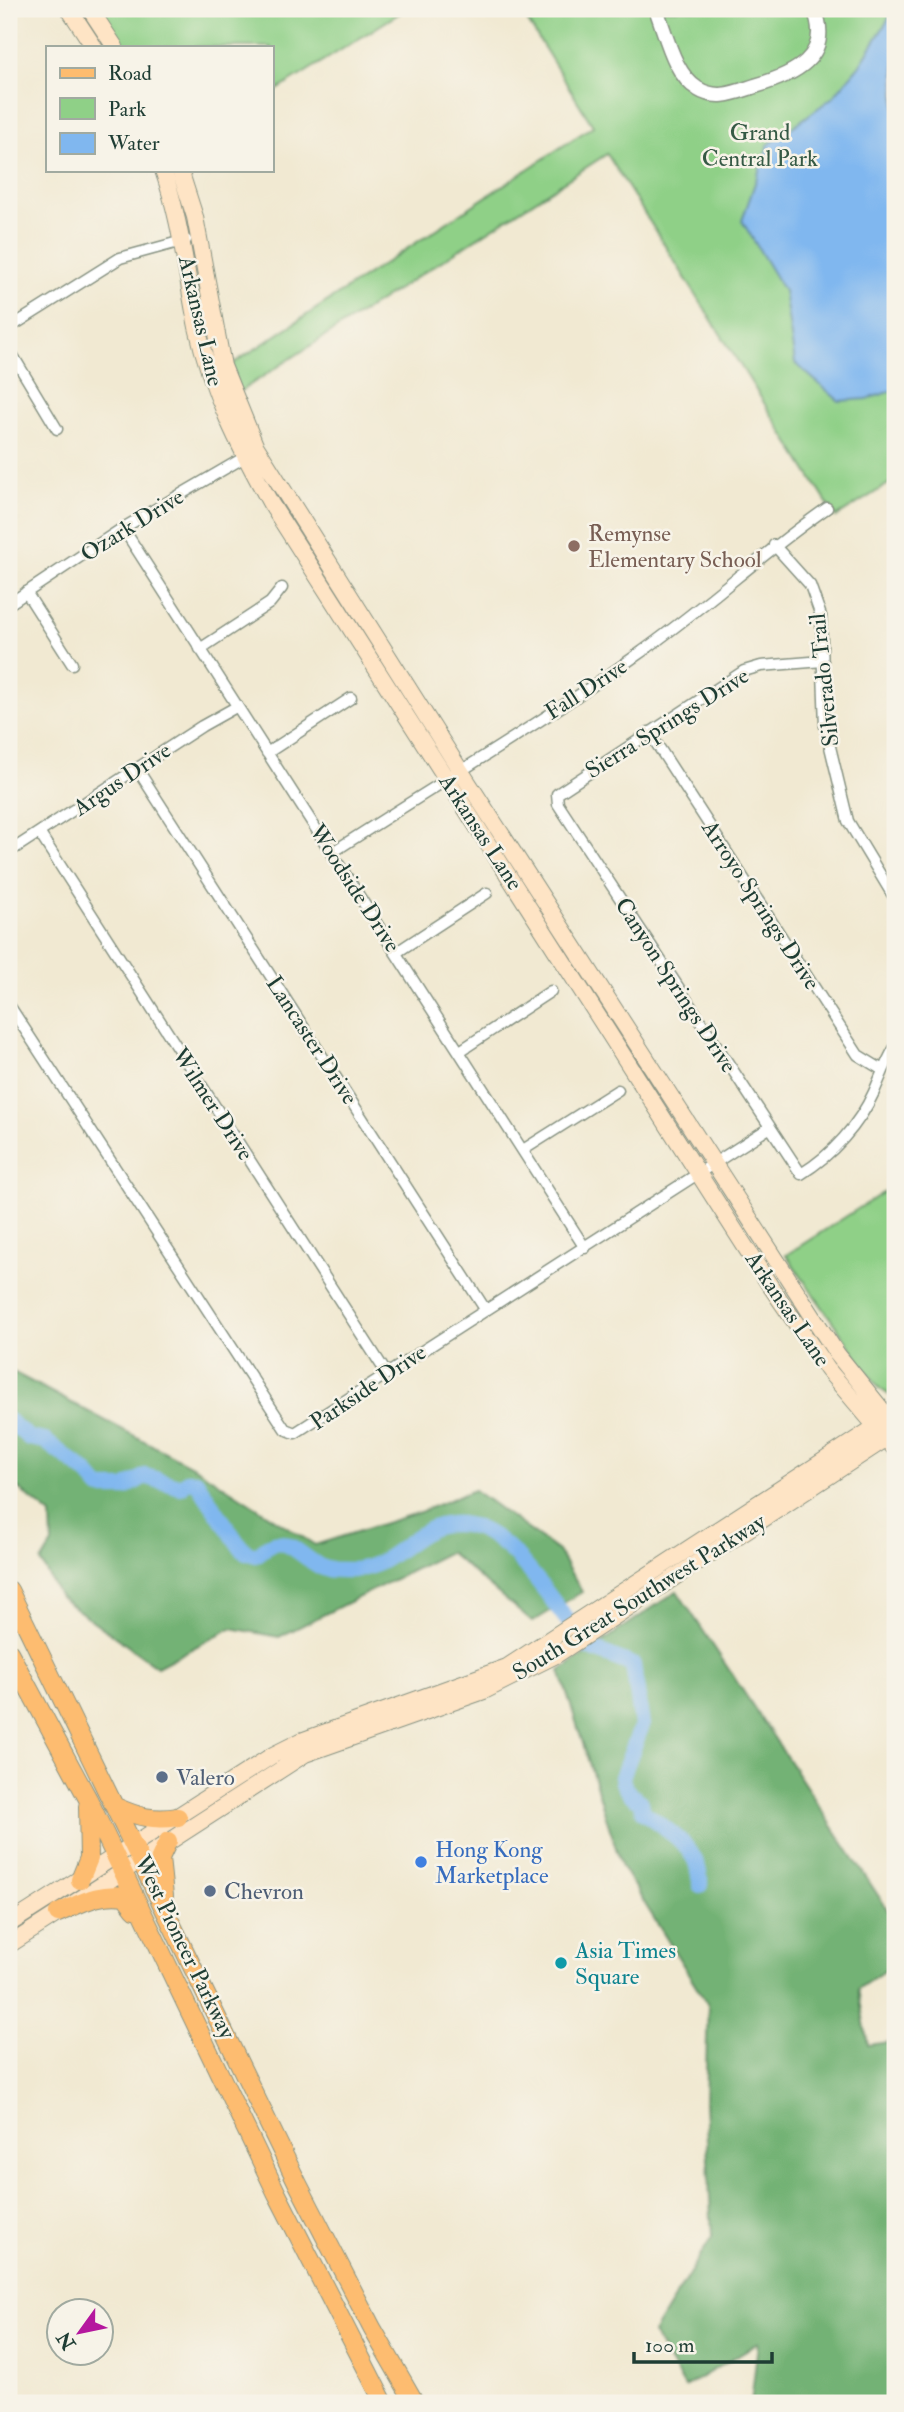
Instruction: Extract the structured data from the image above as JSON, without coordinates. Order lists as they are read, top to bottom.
{
  "streets": {
    "main road": ["Arkansas Lane", "South Great Southwest Parkway", "West Pioneer Parkway"],
    "street": [
      "Ozark Drive",
      "Silverado Trail",
      "Fall Drive",
      "Sierra Springs Drive",
      "Argus Drive",
      "Woodside Drive",
      "Arroyo Springs Drive",
      "Canyon Springs Drive",
      "Lancaster Drive",
      "Wilmer Drive",
      "Parkside Drive"
    ]
  },
  "crossings": [
    ["Arkansas Lane", "Ozark Drive"],
    ["Arkansas Lane", "Fall Drive"],
    ["Arkansas Lane", "Parkside Drive"],
    ["Arkansas Lane", "South Great Southwest Parkway"],
    ["Ozark Drive", "Woodside Drive"],
    ["Silverado Trail", "Fall Drive"],
    ["Silverado Trail", "Sierra Springs Drive"],
    ["Fall Drive", "Woodside Drive"],
    ["Sierra Springs Drive", "Arroyo Springs Drive"],
    ["Sierra Springs Drive", "Canyon Springs Drive"],
    ["Argus Drive", "Woodside Drive"],
    ["Argus Drive", "Lancaster Drive"],
    ["Argus Drive", "Wilmer Drive"],
    ["Woodside Drive", "Parkside Drive"],
    ["Arroyo Springs Drive", "Canyon Springs Drive"],
    ["Canyon Springs Drive", "Parkside Drive"],
    ["Lancaster Drive", "Parkside Drive"],
    ["Wilmer Drive", "Parkside Drive"],
    ["South Great Southwest Parkway", "West Pioneer Parkway"]
  ],
  "parks": ["Grand Central Park"],
  "places": [
    "Remynse Elementary School",
    "Valero",
    "Hong Kong Marketplace",
    "Chevron",
    "Asia Times Square"
  ],
  "legend": ["Road", "Park", "Water"],
  "scale_bar": "100 m",
  "north": "bottom left"
}
